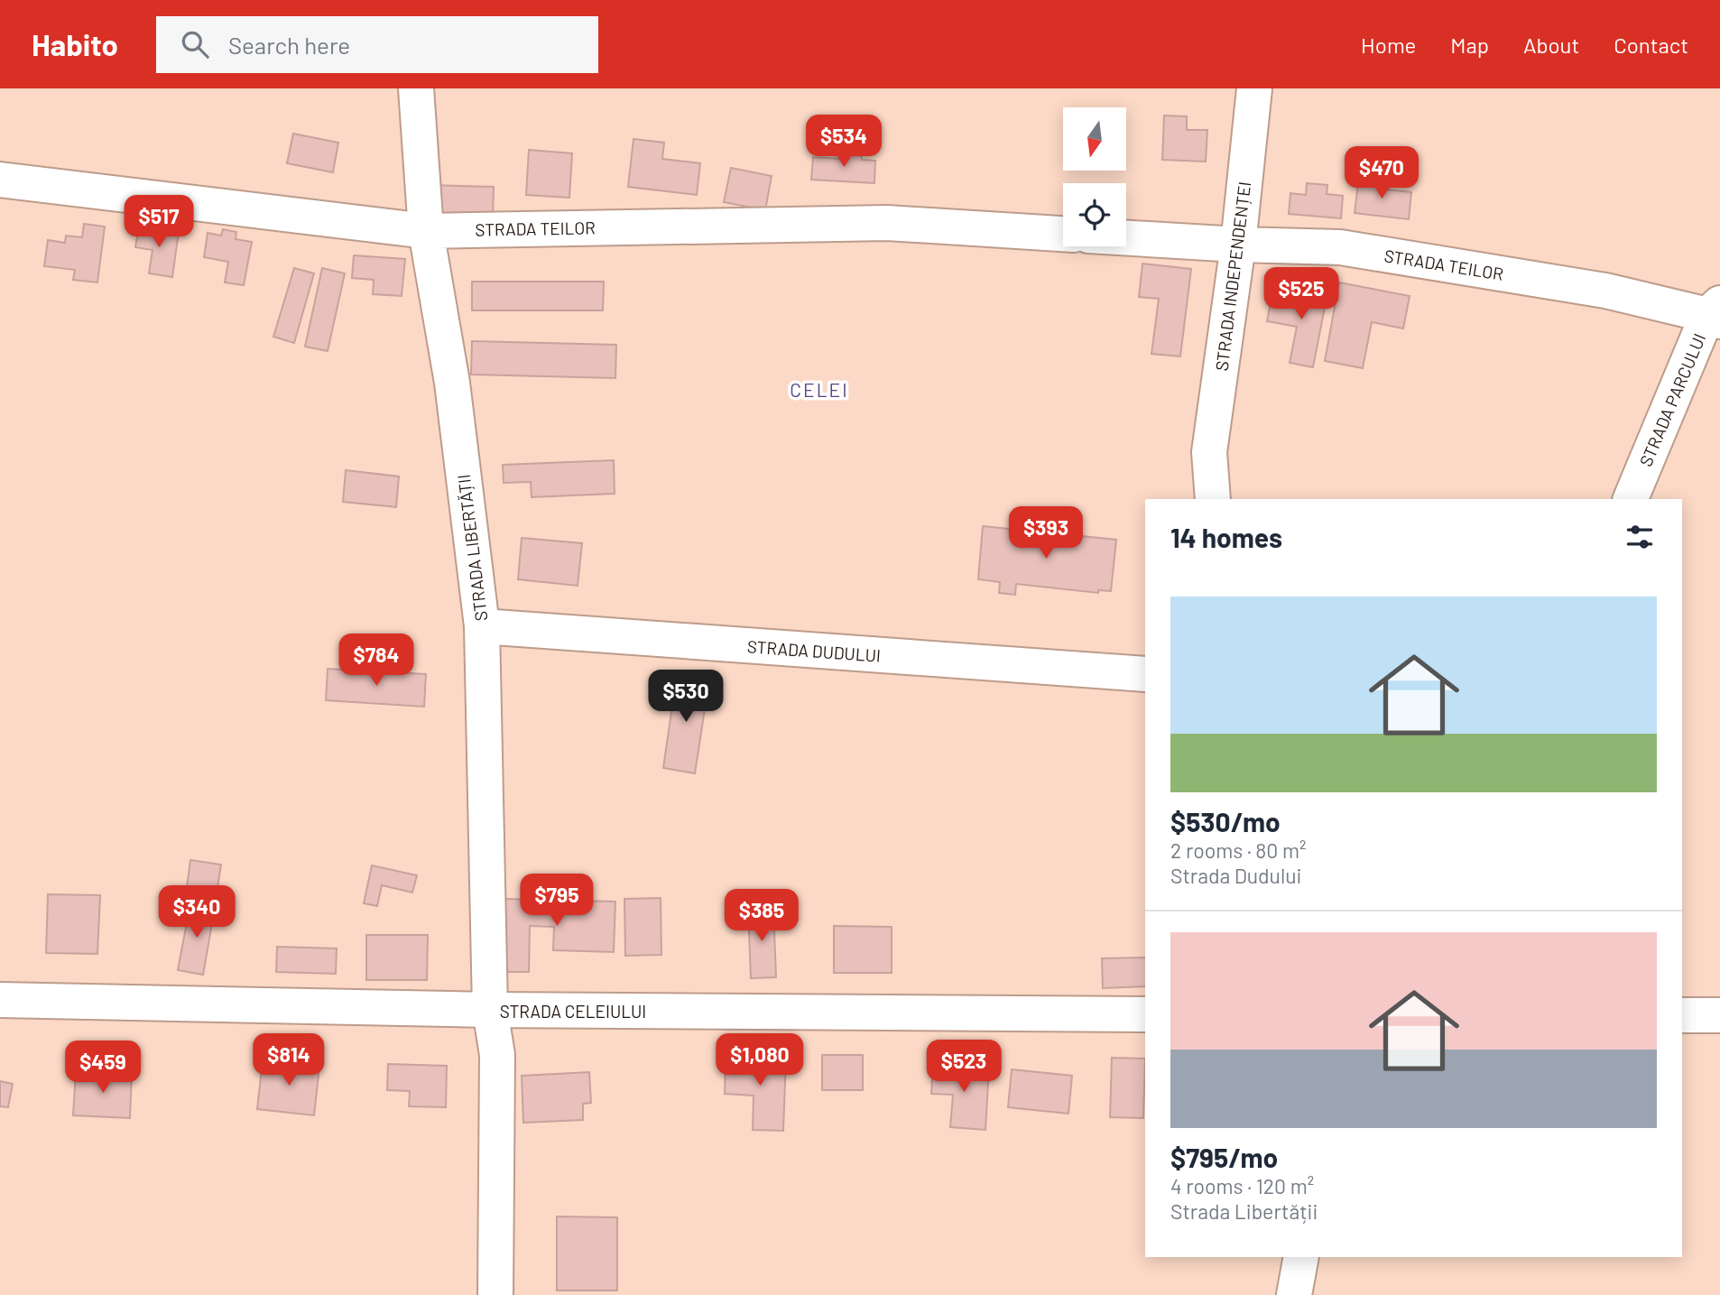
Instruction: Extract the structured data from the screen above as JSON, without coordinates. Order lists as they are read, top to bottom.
{
  "streets": {
    "street": [
      "STRADA TEILOR",
      "STRADA INDEPENDENȚEI",
      "STRADA PARCULUI",
      "STRADA LIBERTĂȚII",
      "STRADA DUDULUI",
      "STRADA CELEIULUI"
    ]
  },
  "crossings": [
    ["STRADA TEILOR", "STRADA INDEPENDENȚEI"],
    ["STRADA TEILOR", "STRADA PARCULUI"],
    ["STRADA TEILOR", "STRADA LIBERTĂȚII"],
    ["STRADA LIBERTĂȚII", "STRADA DUDULUI"],
    ["STRADA LIBERTĂȚII", "STRADA CELEIULUI"]
  ],
  "districts": ["CELEI"],
  "north": "bottom",
  "page": {
    "header": "Habito",
    "search": "Search here",
    "nav": [
      "Home",
      "Map",
      "About",
      "Contact"
    ],
    "price": [
      "$534",
      "$470",
      "$517",
      "$525",
      "$393",
      "$784",
      "$530",
      "$795",
      "$340",
      "$385",
      "$814",
      "$1,080",
      "$523",
      "$459"
    ],
    "heading": "14 homes",
    "list": [
      {
        "name": "$530/mo",
        "note": "2 rooms · 80 m² · Strada Dudului"
      },
      {
        "name": "$795/mo",
        "note": "4 rooms · 120 m² · Strada Libertății"
      }
    ]
  }
}
